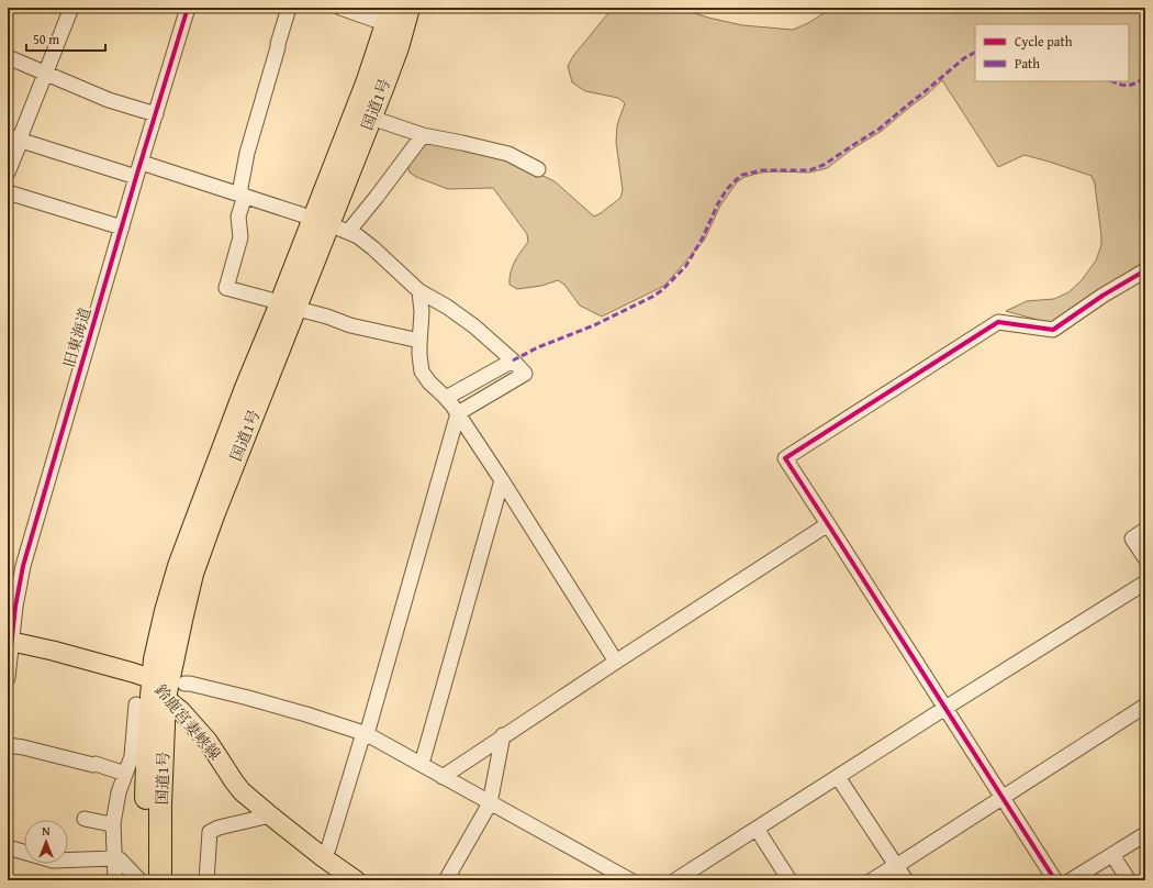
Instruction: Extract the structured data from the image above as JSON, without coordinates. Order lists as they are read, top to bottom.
{
  "streets": {
    "highway": ["国道1号"],
    "main road": ["鈴鹿宮妻峡線"],
    "street": ["旧東海道"]
  },
  "crossings": [
    ["国道1号", "鈴鹿宮妻峡線"],
    ["旧東海道", "鈴鹿宮妻峡線"]
  ],
  "legend": ["Cycle path", "Path"],
  "scale_bar": "50 m",
  "north": "top"
}
